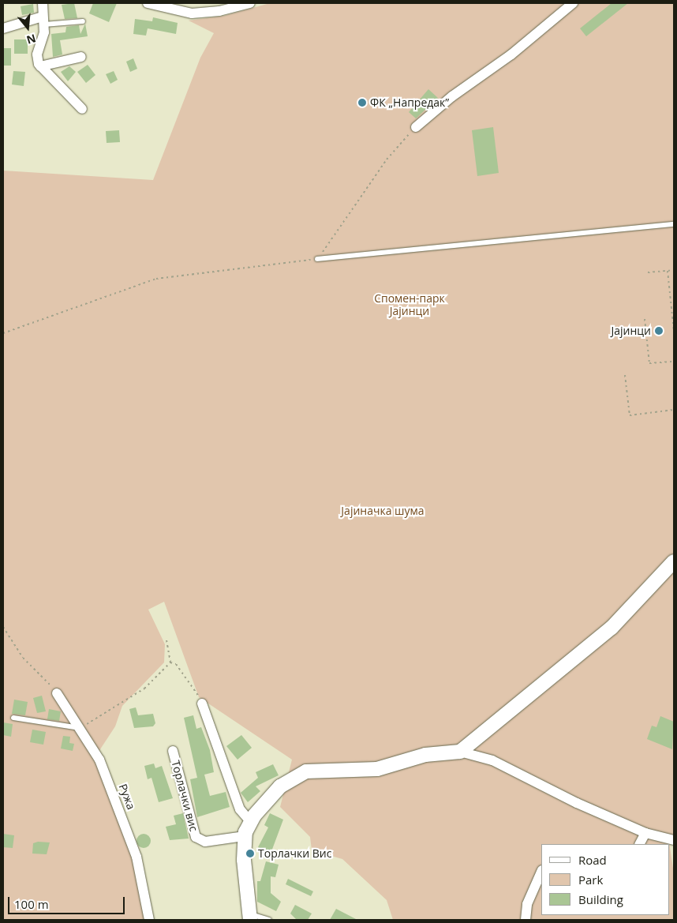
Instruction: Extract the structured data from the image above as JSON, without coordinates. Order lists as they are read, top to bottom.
{
  "streets": {
    "street": ["Торлачки вис", "Ружа"]
  },
  "parks": ["Спомен-парк Јајинци", "Јајиначка шума"],
  "places": ["ФК „Напредак”", "Јајинци", "Торлачки Вис"],
  "legend": ["Road", "Park", "Building"],
  "scale_bar": "100 m",
  "north": "bottom"
}
